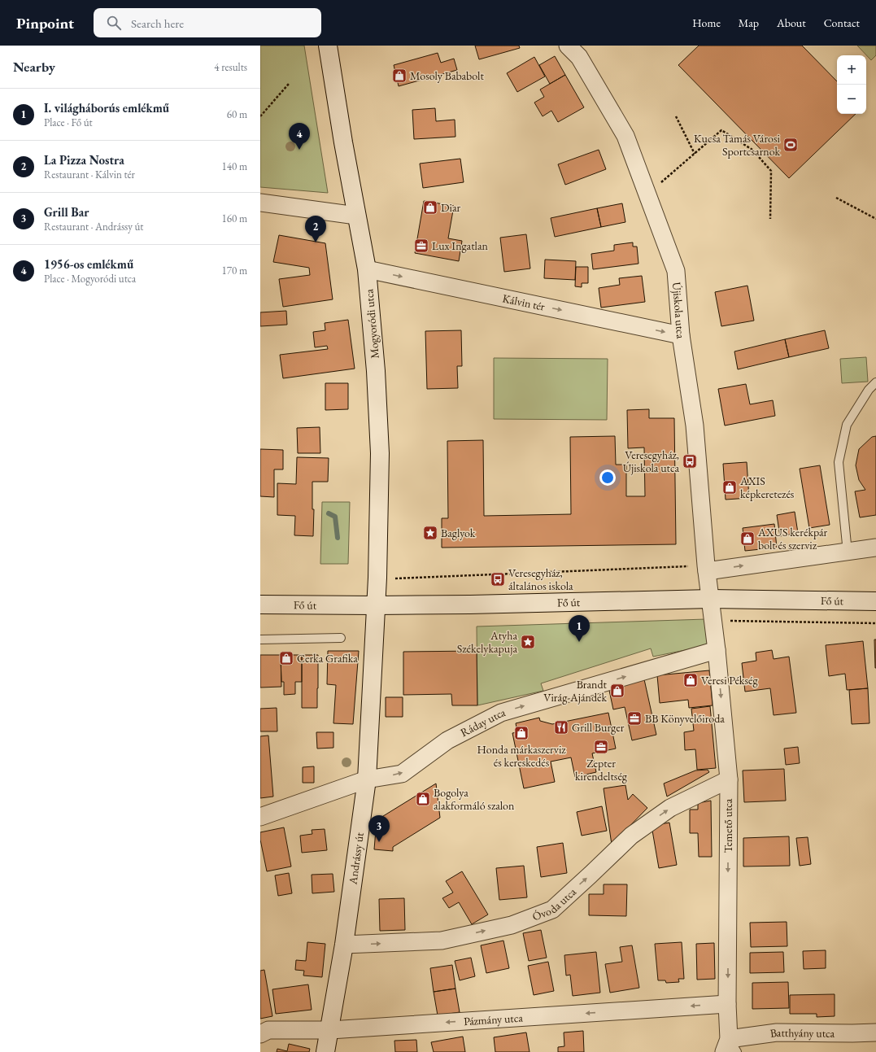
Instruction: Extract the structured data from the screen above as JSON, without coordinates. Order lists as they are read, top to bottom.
{
  "streets": {
    "main road": ["Mogyoródi utca", "Fő út", "Andrássy út"],
    "street": [
      "Kálvin tér",
      "Újiskola utca",
      "Ráday utca",
      "Temető utca",
      "Óvoda utca",
      "Pázmány utca",
      "Batthyány utca"
    ]
  },
  "crossings": [
    ["Kálvin tér", "Újiskola utca"],
    ["Kálvin tér", "Mogyoródi utca"],
    ["Újiskola utca", "Fő út"],
    ["Újiskola utca", "Temető utca"],
    ["Mogyoródi utca", "Fő út"],
    ["Mogyoródi utca", "Andrássy út"],
    ["Fő út", "Temető utca"],
    ["Fő út", "Andrássy út"],
    ["Ráday utca", "Temető utca"],
    ["Ráday utca", "Andrássy út"],
    ["Temető utca", "Óvoda utca"],
    ["Temető utca", "Pázmány utca"],
    ["Temető utca", "Batthyány utca"],
    ["Andrássy út", "Óvoda utca"],
    ["Andrássy út", "Pázmány utca"]
  ],
  "one_way": [
    "Kálvin tér",
    "Ráday utca",
    "Temető utca",
    "Óvoda utca",
    "Pázmány utca"
  ],
  "places": {
    "shop": [
      "Mosoly Bababolt",
      "Diar",
      "AXIS képkeretezés",
      "AXUS kerékpár bolt és szerviz",
      "Cerka Grafika",
      "Veresi Pékség",
      "Brandt Virág-Ajándék",
      "Honda márkaszerviz és kereskedés",
      "Bogolya alakformáló szalon"
    ],
    "sports": ["Kucsa Tamás Városi Sportcsarnok"],
    "office": ["Lux Ingatlan", "BB Könyvelőiroda", "Zepter kirendeltség"],
    "bus stop": ["Veresegyház, Újiskola utca", "Veresegyház, általános iskola"],
    "place": ["Baglyok", "Atyha Székelykapuja"],
    "restaurant": ["Grill Burger"]
  },
  "page": {
    "header": "Pinpoint",
    "search": "Search here",
    "nav": [
      "Home",
      "Map",
      "About",
      "Contact"
    ],
    "heading": ["Nearby", "4 results"],
    "map_buttons": ["+", "−"],
    "list": [
      {
        "mark": "1",
        "name": "I. világháborús emlékmű",
        "note": "Place · Fő út",
        "value": "60 m"
      },
      {
        "mark": "2",
        "name": "La Pizza Nostra",
        "note": "Restaurant · Kálvin tér",
        "value": "140 m"
      },
      {
        "mark": "3",
        "name": "Grill Bar",
        "note": "Restaurant · Andrássy út",
        "value": "160 m"
      },
      {
        "mark": "4",
        "name": "1956-os emlékmű",
        "note": "Place · Mogyoródi utca",
        "value": "170 m"
      }
    ],
    "pins": [
      "4",
      "2",
      "1",
      "3"
    ]
  }
}
